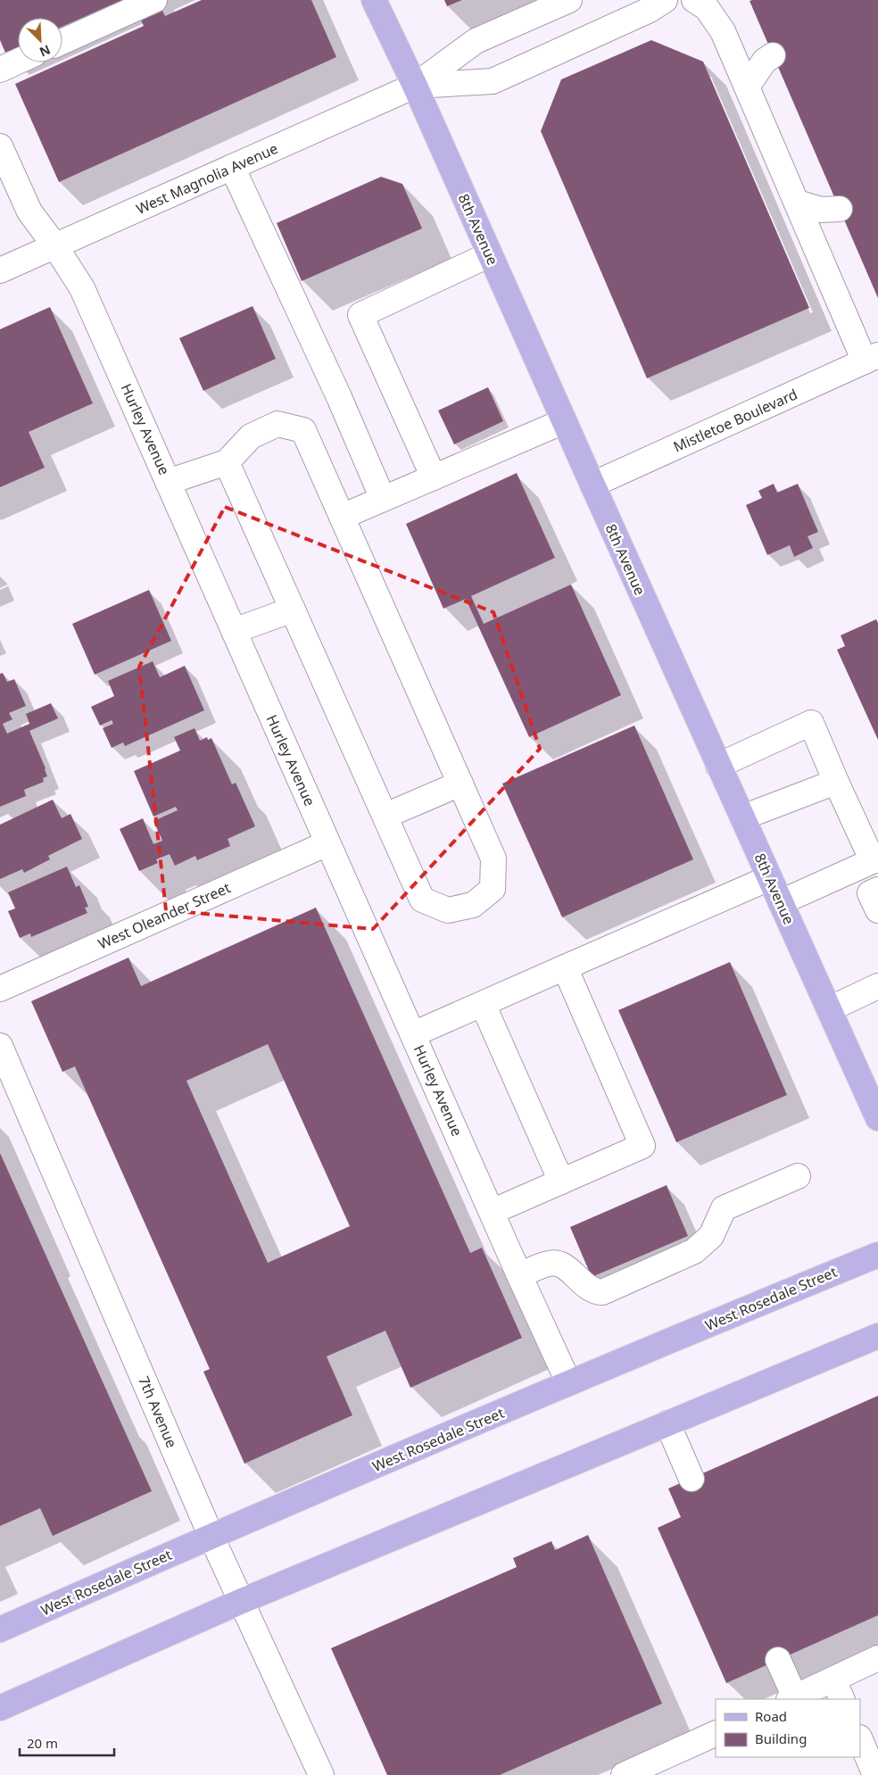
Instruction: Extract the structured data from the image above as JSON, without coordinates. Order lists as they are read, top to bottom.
{
  "streets": {
    "main road": ["8th Avenue", "West Rosedale Street"],
    "street": [
      "West Magnolia Avenue",
      "Mistletoe Boulevard",
      "Hurley Avenue",
      "West Oleander Street",
      "7th Avenue"
    ]
  },
  "crossings": [
    ["West Magnolia Avenue", "8th Avenue"],
    ["West Magnolia Avenue", "Hurley Avenue"],
    ["8th Avenue", "Mistletoe Boulevard"],
    ["Hurley Avenue", "West Oleander Street"],
    ["Hurley Avenue", "West Rosedale Street"],
    ["West Rosedale Street", "7th Avenue"]
  ],
  "legend": ["Road", "Building"],
  "scale_bar": "20 m",
  "north": "bottom right"
}
